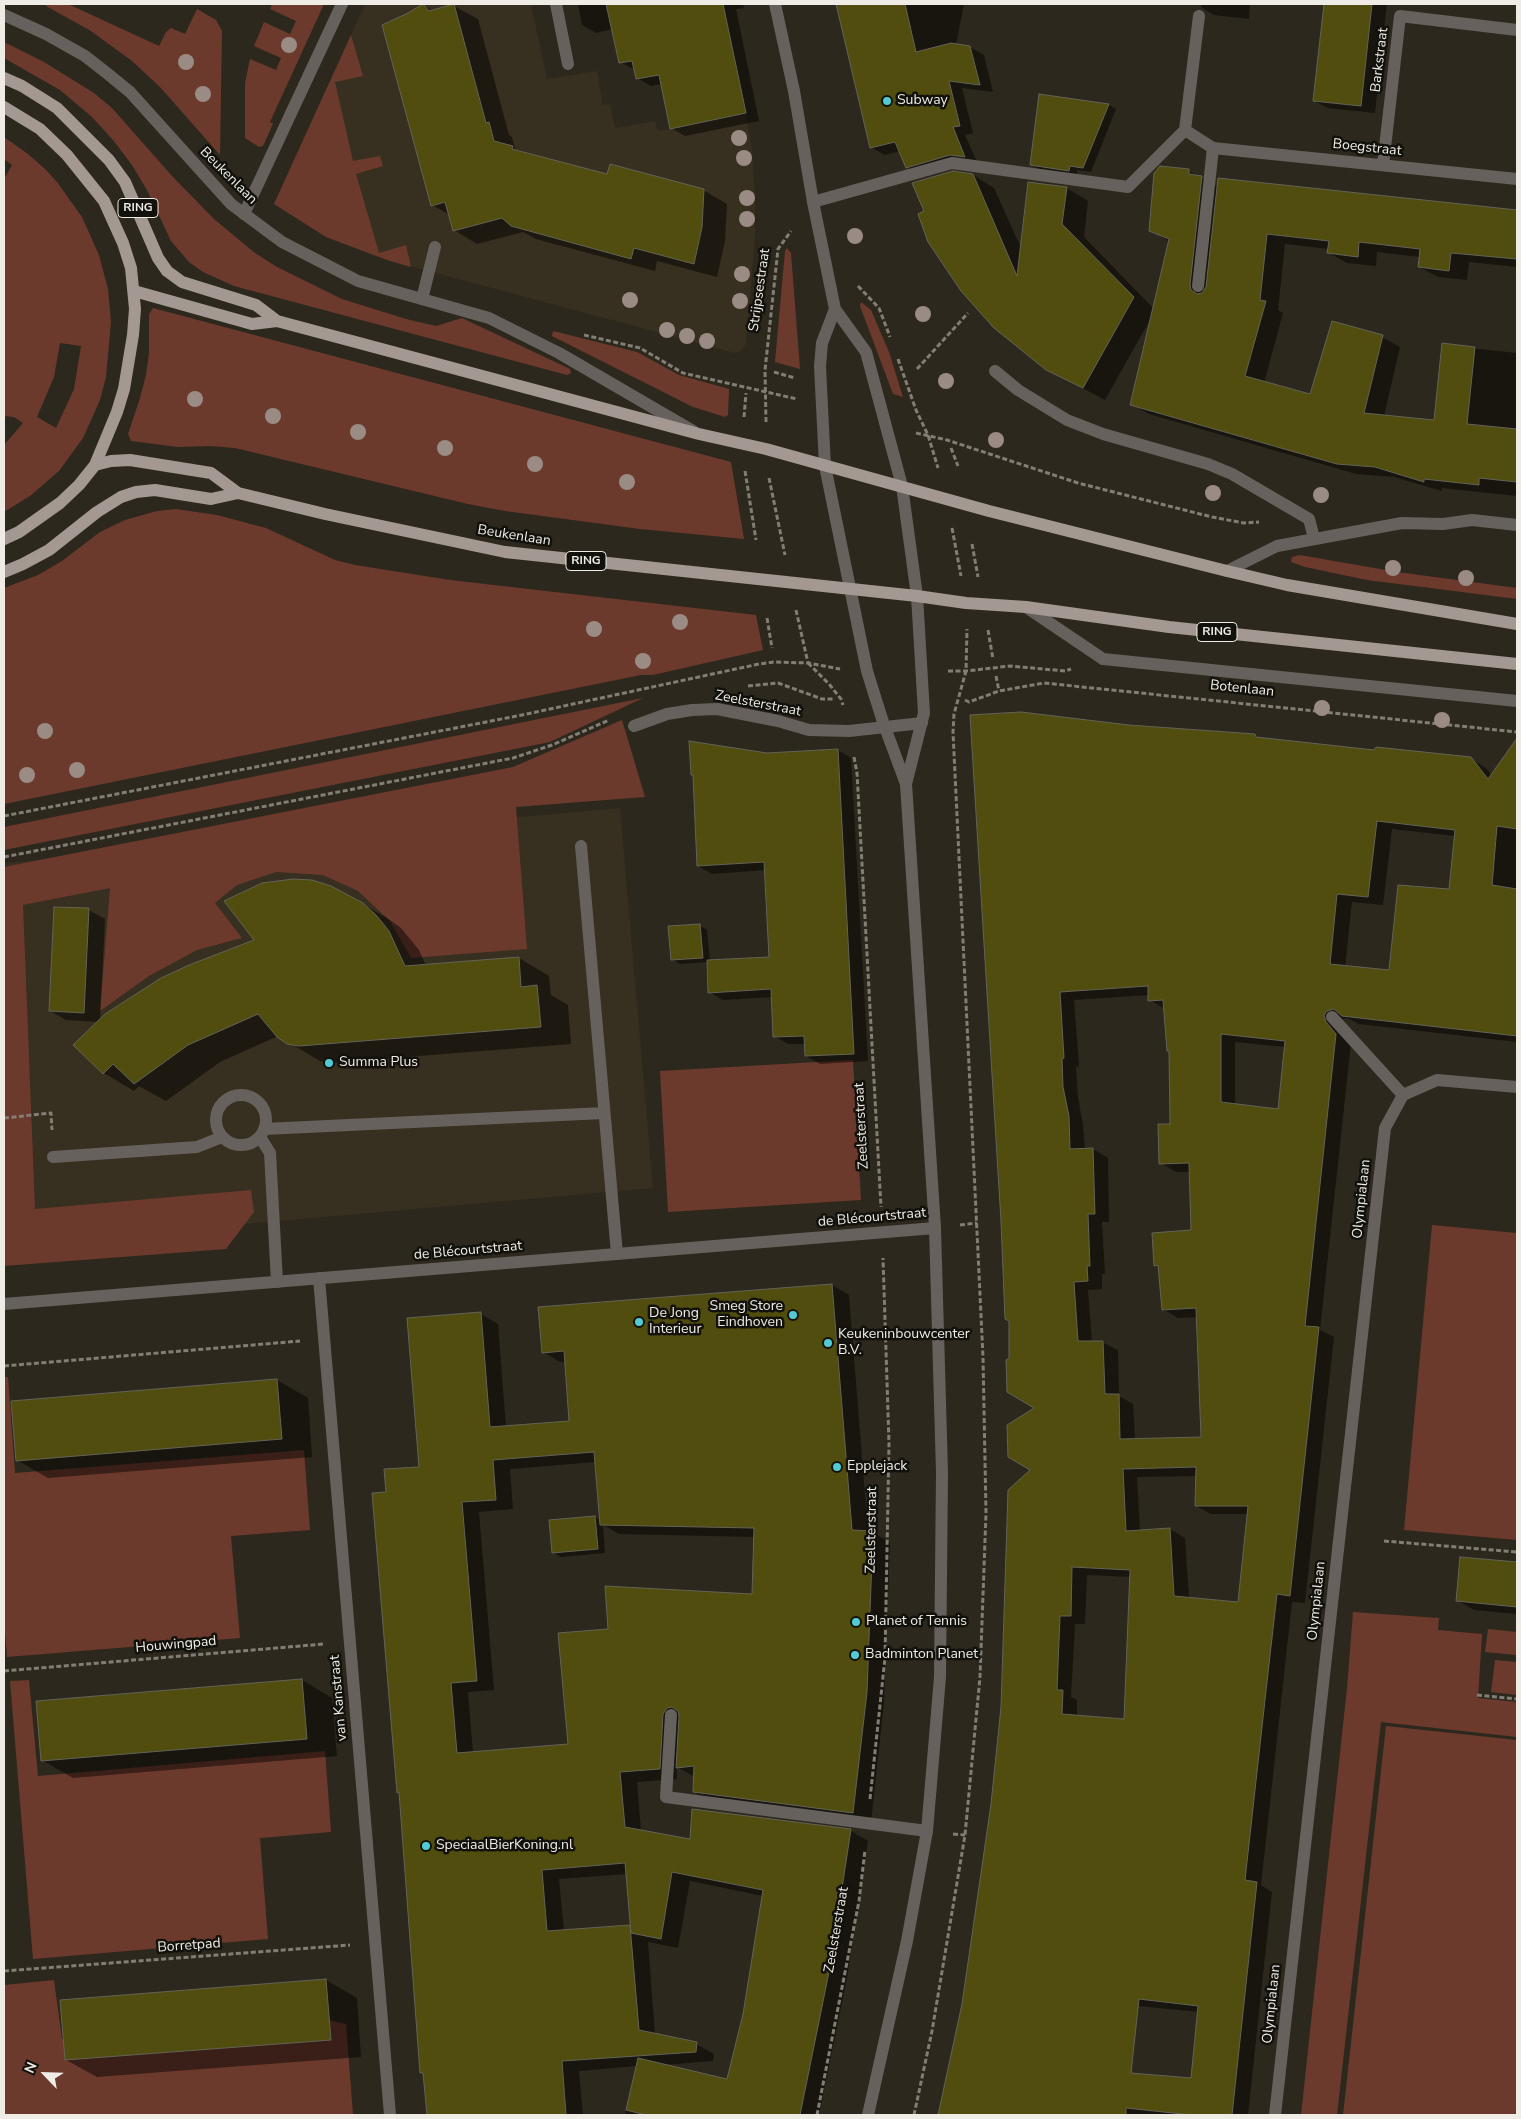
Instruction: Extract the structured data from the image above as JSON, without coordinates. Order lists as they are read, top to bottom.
{
  "streets": {
    "main road": ["Beukenlaan", "RING", "Botenlaan"],
    "street": [
      "Barkstraat",
      "Boegstraat",
      "Zeelsterstraat",
      "Olympialaan",
      "de Blécourtstraat",
      "van Kanstraat"
    ],
    "path": ["Strijpsestraat", "Houwingpad", "Borretpad"]
  },
  "crossings": [
    ["Barkstraat", "Boegstraat"],
    ["Beukenlaan", "RING"],
    ["Beukenlaan", "Strijpsestraat"],
    ["RING", "Botenlaan"],
    ["Strijpsestraat", "Zeelsterstraat"],
    ["Zeelsterstraat", "de Blécourtstraat"],
    ["de Blécourtstraat", "van Kanstraat"],
    ["Houwingpad", "van Kanstraat"],
    ["van Kanstraat", "Borretpad"]
  ],
  "places": [
    "Subway",
    "Summa Plus",
    "Smeg Store Eindhoven",
    "De Jong Interieur",
    "Keukeninbouwcenter B.V.",
    "Epplejack",
    "Planet of Tennis",
    "Badminton Planet",
    "SpeciaalBierKoning.nl"
  ],
  "north": "top left"
}
